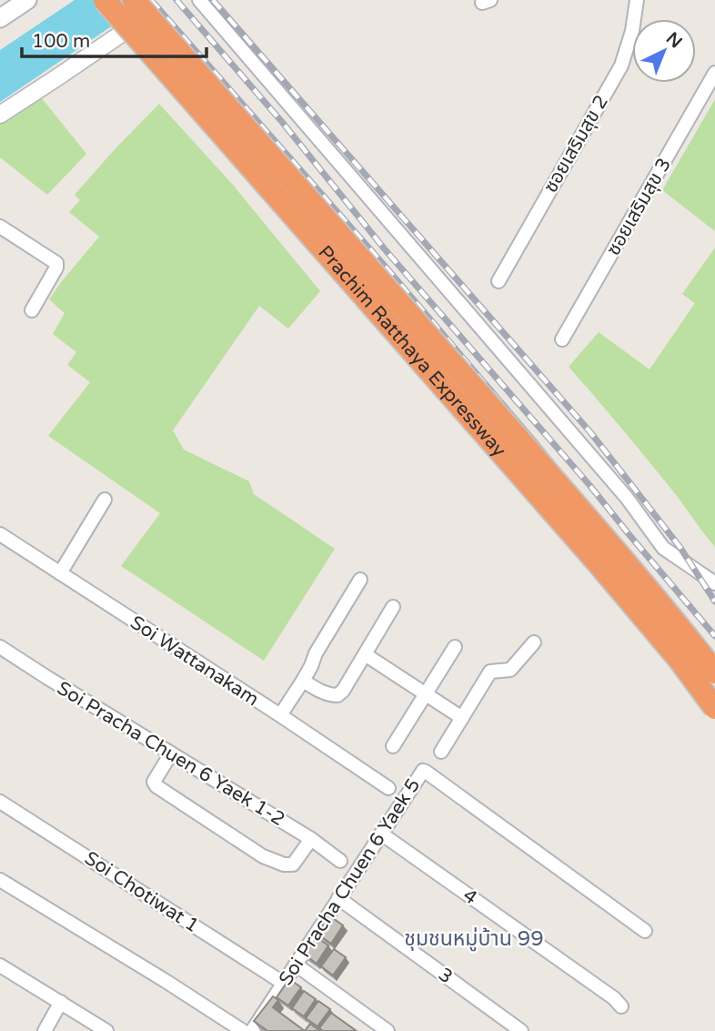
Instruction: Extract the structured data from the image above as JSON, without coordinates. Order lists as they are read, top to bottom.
{
  "streets": {
    "highway": ["Prachim Ratthaya Expressway"],
    "street": [
      "ซอยเสริมสุข 2",
      "ซอยเสริมสุข 3",
      "Soi Wattanakam",
      "Soi Pracha Chuen 6 Yaek 1-2",
      "Soi Pracha Chuen 6 Yaek 5",
      "Soi Chotiwat 1",
      "4",
      "3"
    ]
  },
  "crossings": [
    ["Soi Pracha Chuen 6 Yaek 5", "Soi Chotiwat 1"],
    ["Soi Pracha Chuen 6 Yaek 5", "4"],
    ["Soi Pracha Chuen 6 Yaek 5", "3"]
  ],
  "districts": ["ชุมชนหมู่บ้าน 99"],
  "scale_bar": "100 m",
  "north": "top right"
}
